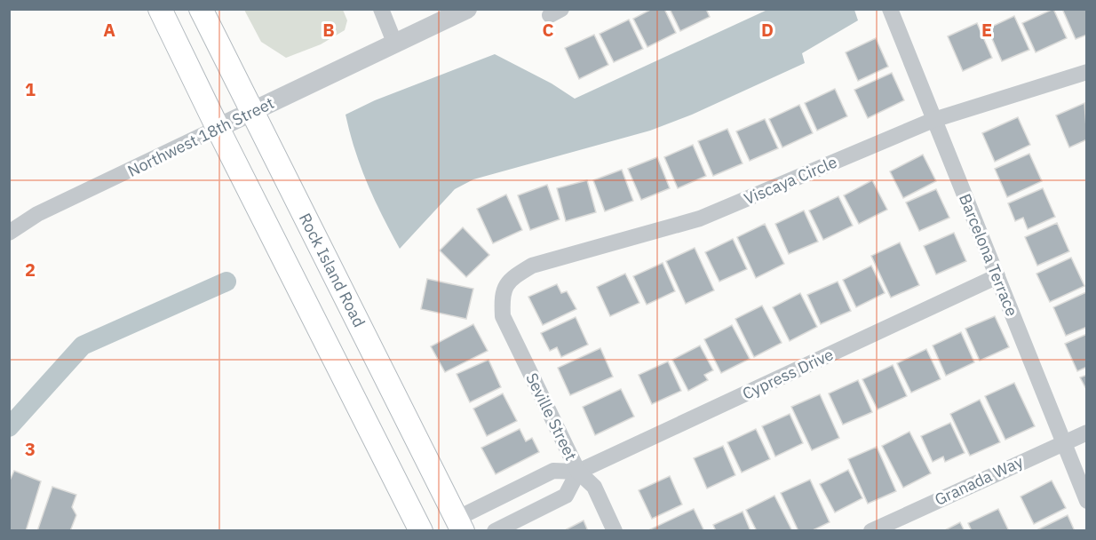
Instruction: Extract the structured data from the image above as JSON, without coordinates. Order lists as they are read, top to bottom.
{
  "streets": {
    "main road": ["Rock Island Road"],
    "street": [
      "Northwest 18th Street",
      "Viscaya Circle",
      "Barcelona Terrace",
      "Cypress Drive",
      "Seville Street",
      "Granada Way"
    ]
  },
  "crossings": [
    ["Northwest 18th Street", "Rock Island Road"],
    ["Viscaya Circle", "Barcelona Terrace"],
    ["Viscaya Circle", "Seville Street"],
    ["Barcelona Terrace", "Cypress Drive"],
    ["Barcelona Terrace", "Granada Way"],
    ["Rock Island Road", "Cypress Drive"],
    ["Cypress Drive", "Seville Street"]
  ],
  "grid": {
    "columns": [
      "A",
      "B",
      "C",
      "D",
      "E"
    ],
    "rows": ["1", "2", "3"]
  }
}
